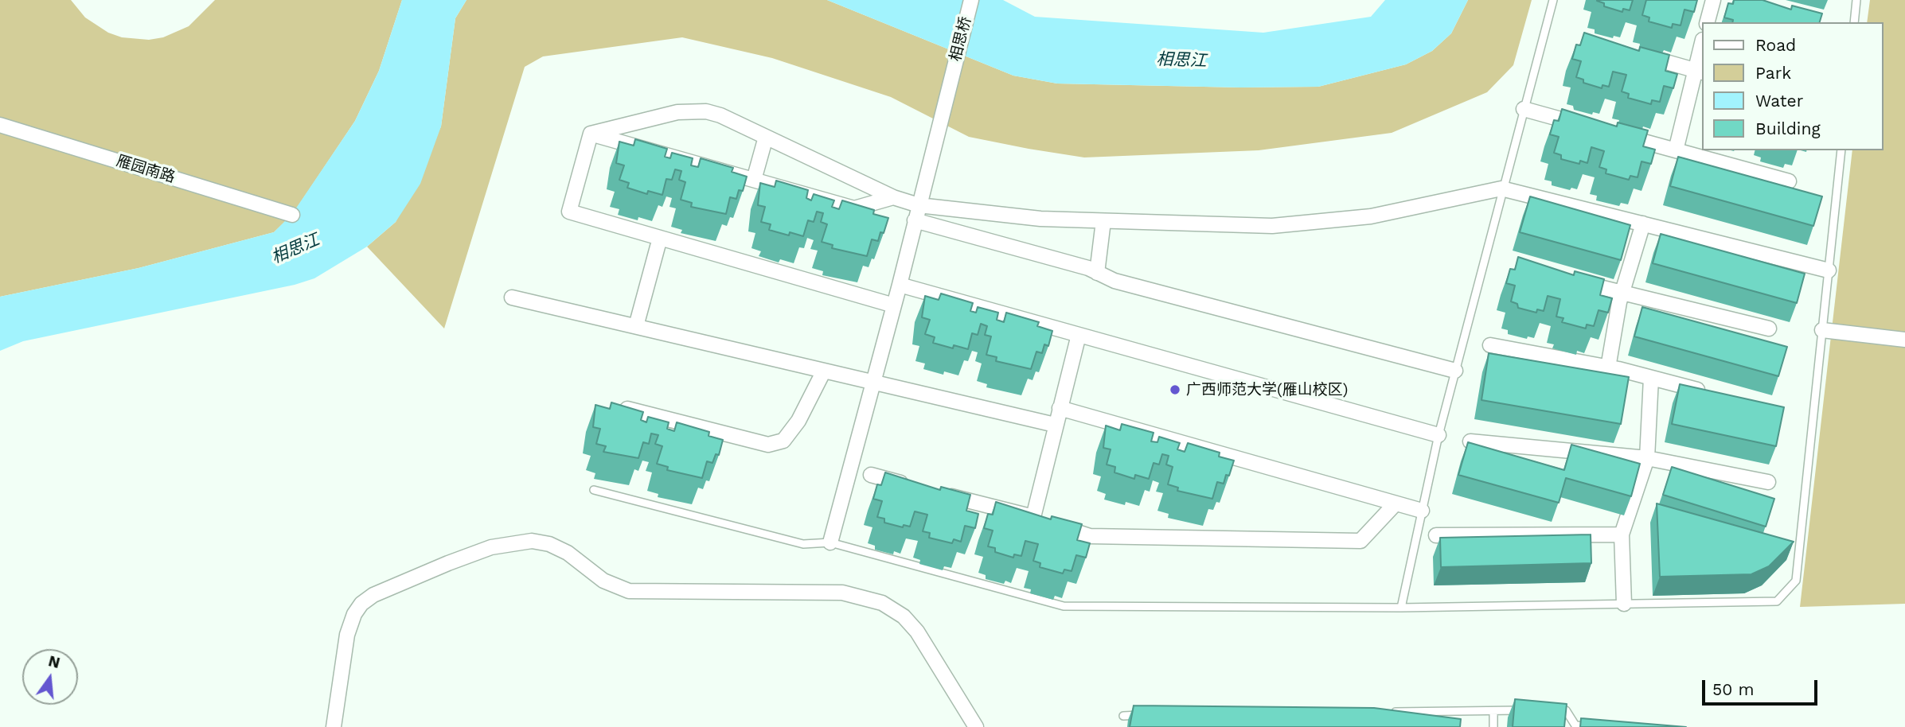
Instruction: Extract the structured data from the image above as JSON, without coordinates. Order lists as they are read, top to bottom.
{
  "streets": {
    "street": ["相思桥", "雁园南路"]
  },
  "water": ["相思江"],
  "places": ["广西师范大学(雁山校区)"],
  "legend": [
    "Road",
    "Park",
    "Water",
    "Building"
  ],
  "scale_bar": "50 m",
  "north": "top"
}
